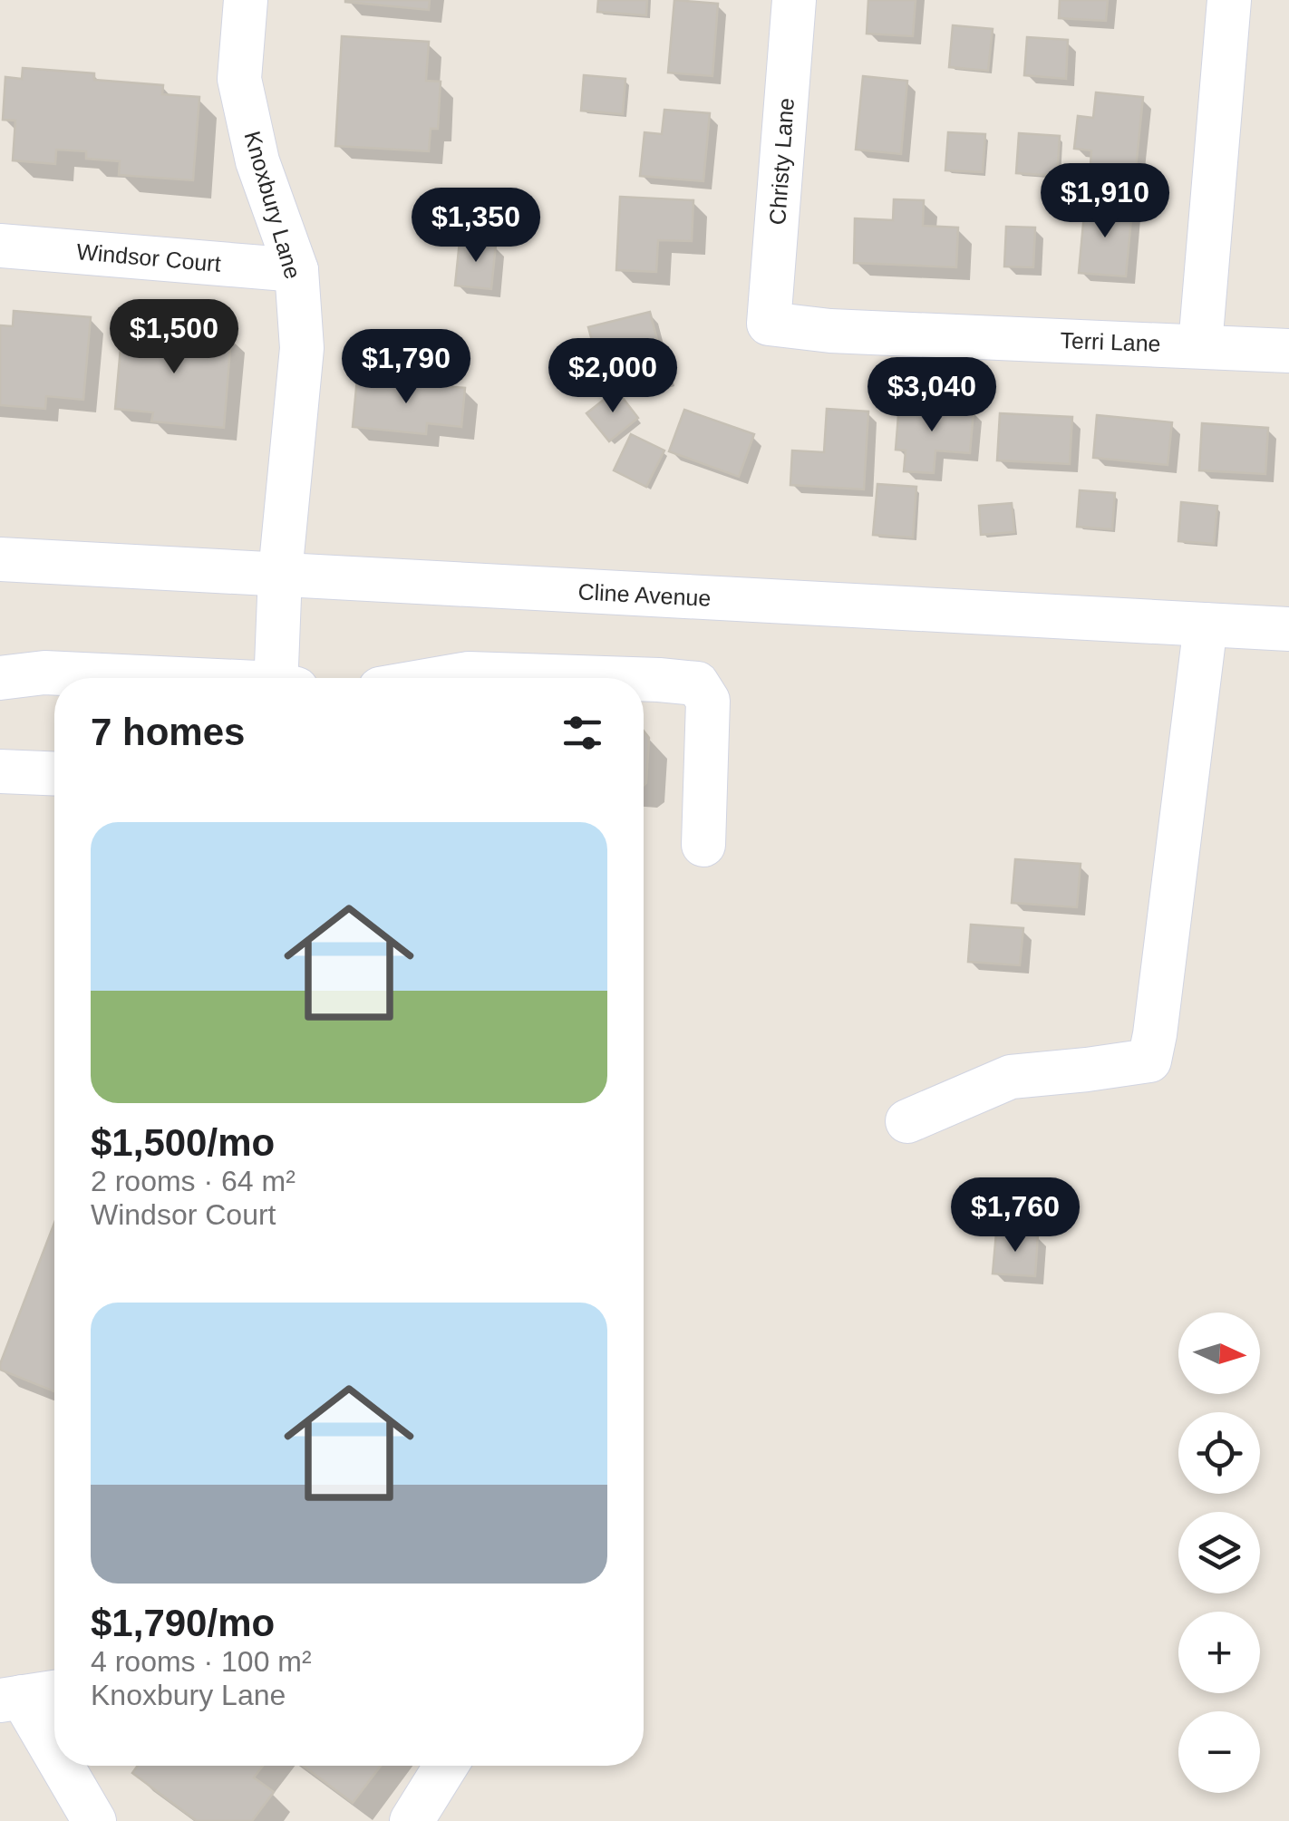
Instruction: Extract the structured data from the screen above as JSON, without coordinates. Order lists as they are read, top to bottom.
{
  "streets": {
    "street": [
      "Christy Lane",
      "Knoxbury Lane",
      "Windsor Court",
      "Terri Lane",
      "Cline Avenue"
    ]
  },
  "crossings": [
    ["Christy Lane", "Terri Lane"],
    ["Knoxbury Lane", "Windsor Court"],
    ["Knoxbury Lane", "Cline Avenue"]
  ],
  "north": "right",
  "page": {
    "price": [
      "$1,910",
      "$1,350",
      "$1,500",
      "$1,790",
      "$2,000",
      "$3,040",
      "$1,760"
    ],
    "heading": "7 homes",
    "list": [
      {
        "name": "$1,500/mo",
        "note": "2 rooms · 64 m² · Windsor Court"
      },
      {
        "name": "$1,790/mo",
        "note": "4 rooms · 100 m² · Knoxbury Lane"
      }
    ],
    "map_buttons": ["+", "−"]
  }
}
